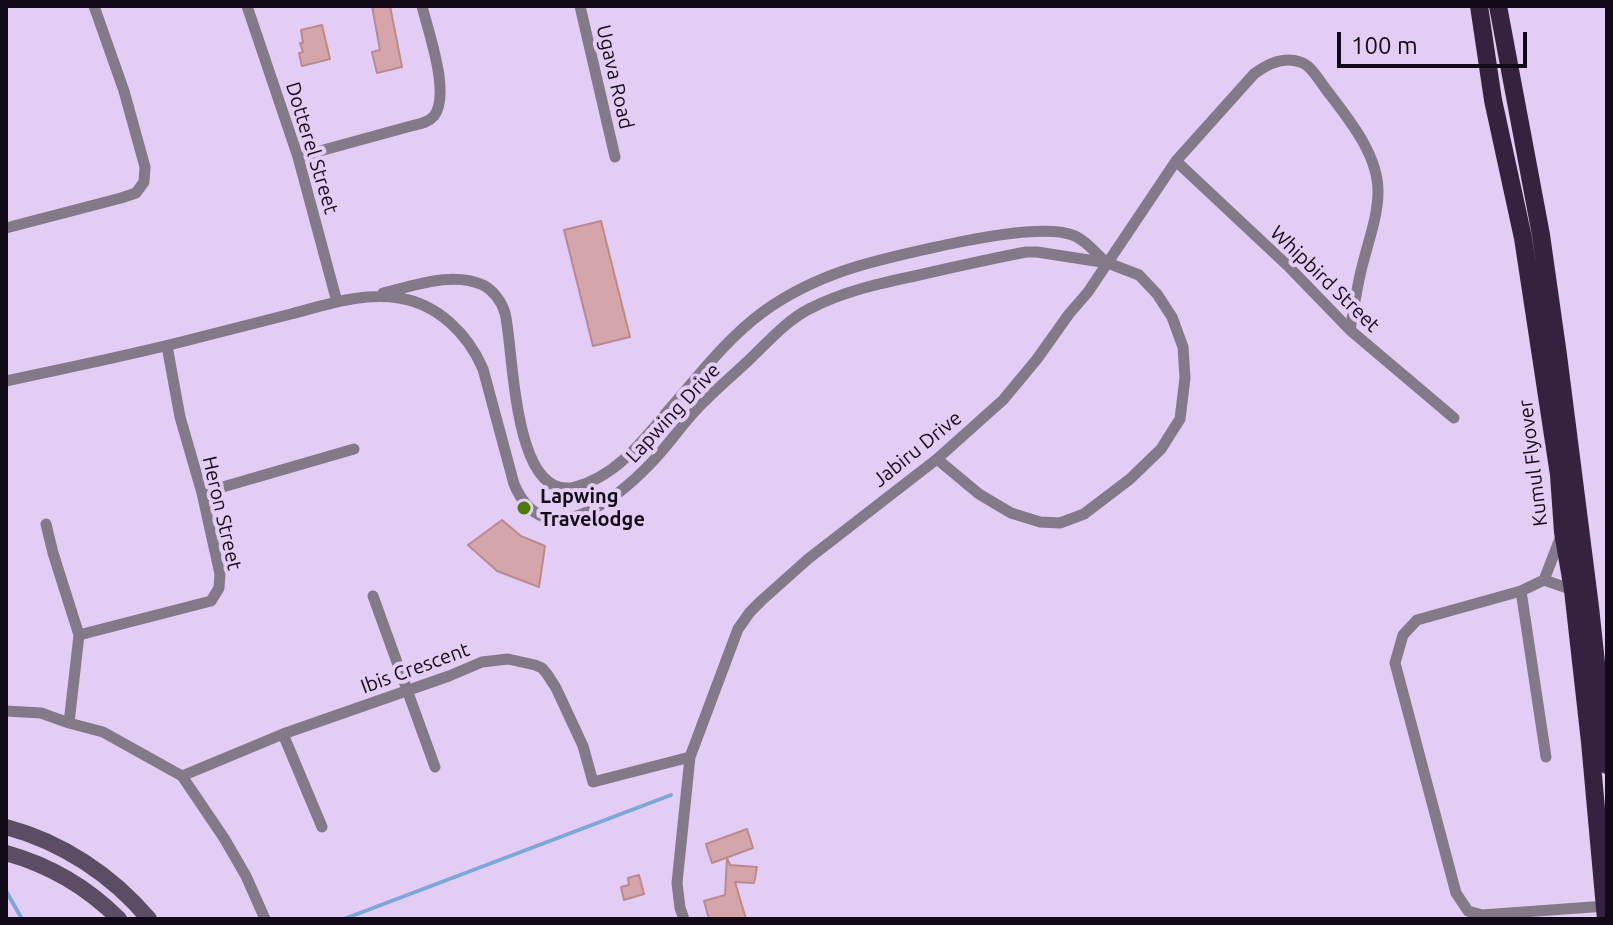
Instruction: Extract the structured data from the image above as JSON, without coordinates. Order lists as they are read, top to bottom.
{
  "streets": {
    "highway": ["Kumul Flyover"],
    "street": [
      "Ugava Road",
      "Dotterel Street",
      "Whipbird Street",
      "Lapwing Drive",
      "Jabiru Drive",
      "Heron Street",
      "Ibis Crescent"
    ]
  },
  "crossings": [
    ["Dotterel Street", "Lapwing Drive"],
    ["Whipbird Street", "Jabiru Drive"],
    ["Lapwing Drive", "Jabiru Drive"],
    ["Lapwing Drive", "Heron Street"],
    ["Jabiru Drive", "Ibis Crescent"]
  ],
  "places": ["Lapwing Travelodge"],
  "scale_bar": "100 m"
}
